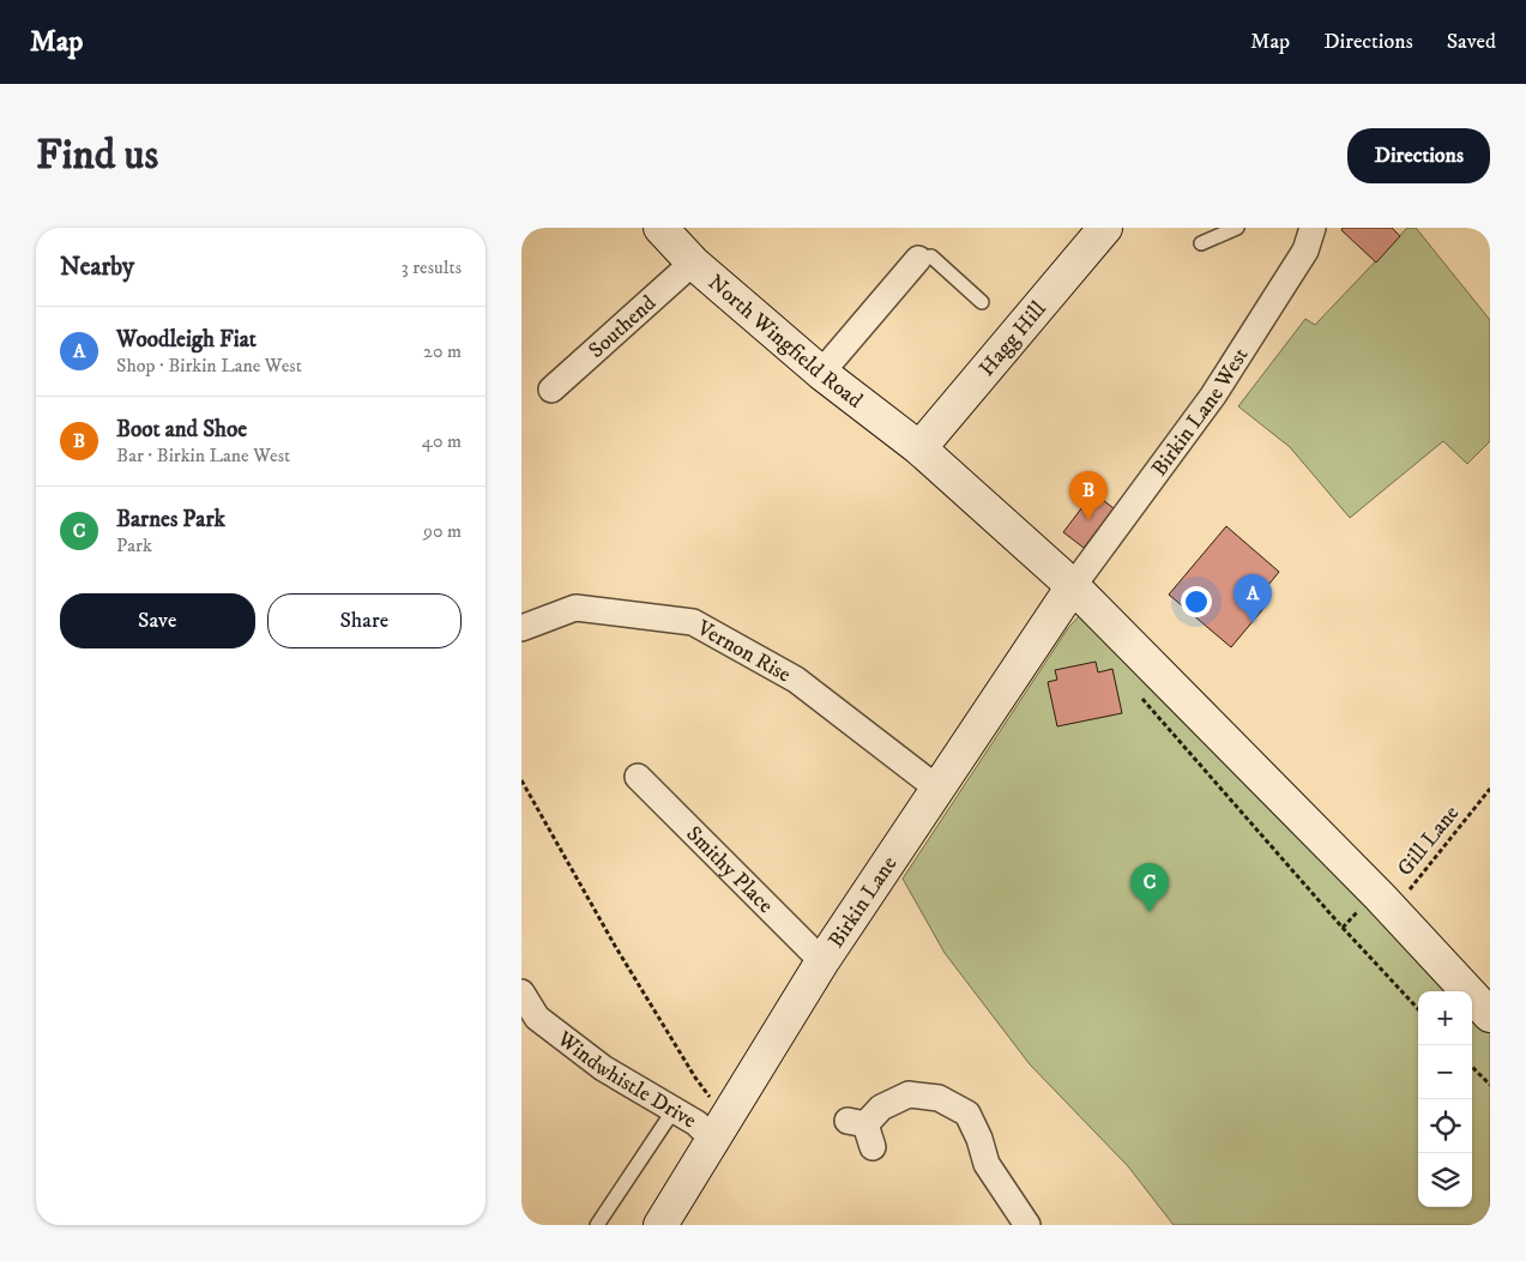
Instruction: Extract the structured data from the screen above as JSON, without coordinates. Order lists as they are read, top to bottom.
{
  "streets": {
    "main road": ["Hagg Hill", "North Wingfield Road", "Birkin Lane"],
    "street": [
      "Southend",
      "Birkin Lane West",
      "Vernon Rise",
      "Smithy Place",
      "Windwhistle Drive"
    ],
    "path": ["Gill Lane"]
  },
  "crossings": [
    ["Southend", "North Wingfield Road"],
    ["Hagg Hill", "North Wingfield Road"],
    ["North Wingfield Road", "Birkin Lane West"],
    ["North Wingfield Road", "Gill Lane"],
    ["North Wingfield Road", "Birkin Lane"],
    ["Birkin Lane West", "Birkin Lane"],
    ["Vernon Rise", "Birkin Lane"],
    ["Smithy Place", "Birkin Lane"],
    ["Birkin Lane", "Windwhistle Drive"]
  ],
  "page": {
    "header": "Map",
    "nav": ["Map", "Directions", "Saved"],
    "buttons": [
      "Directions",
      ["Save", "Share"]
    ],
    "title": "Find us",
    "heading": ["Nearby", "3 results"],
    "list": [
      {
        "mark": "A",
        "name": "Woodleigh Fiat",
        "note": "Shop · Birkin Lane West",
        "value": "20 m"
      },
      {
        "mark": "B",
        "name": "Boot and Shoe",
        "note": "Bar · Birkin Lane West",
        "value": "40 m"
      },
      {
        "mark": "C",
        "name": "Barnes Park",
        "note": "Park",
        "value": "90 m"
      }
    ],
    "pins": ["B", "A", "C"],
    "map_buttons": ["+", "−"]
  }
}
